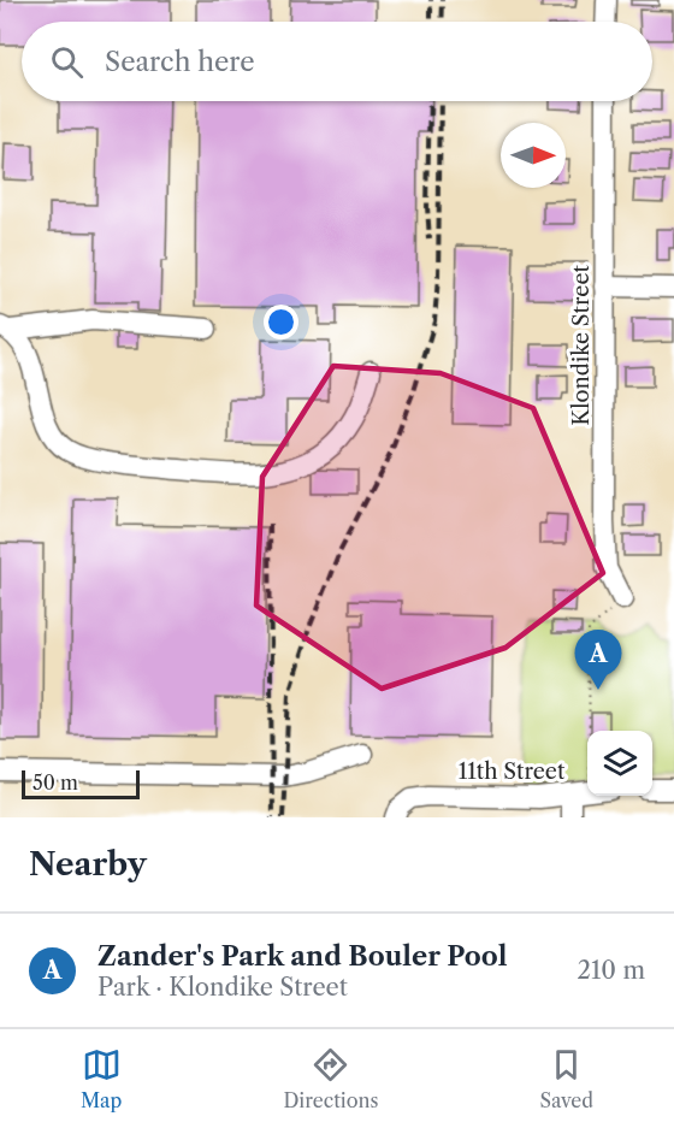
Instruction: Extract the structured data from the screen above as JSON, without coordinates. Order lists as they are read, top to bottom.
{
  "streets": {
    "street": ["Klondike Street", "11th Street"]
  },
  "scale_bar": "50 m",
  "north": "right",
  "page": {
    "search": "Search here",
    "pins": "A",
    "scale": "50 m",
    "heading": "Nearby",
    "list": [
      {
        "mark": "A",
        "name": "Zander's Park and Bouler Pool",
        "note": "Park · Klondike Street",
        "value": "210 m"
      }
    ],
    "nav": ["Map", "Directions", "Saved"]
  }
}
